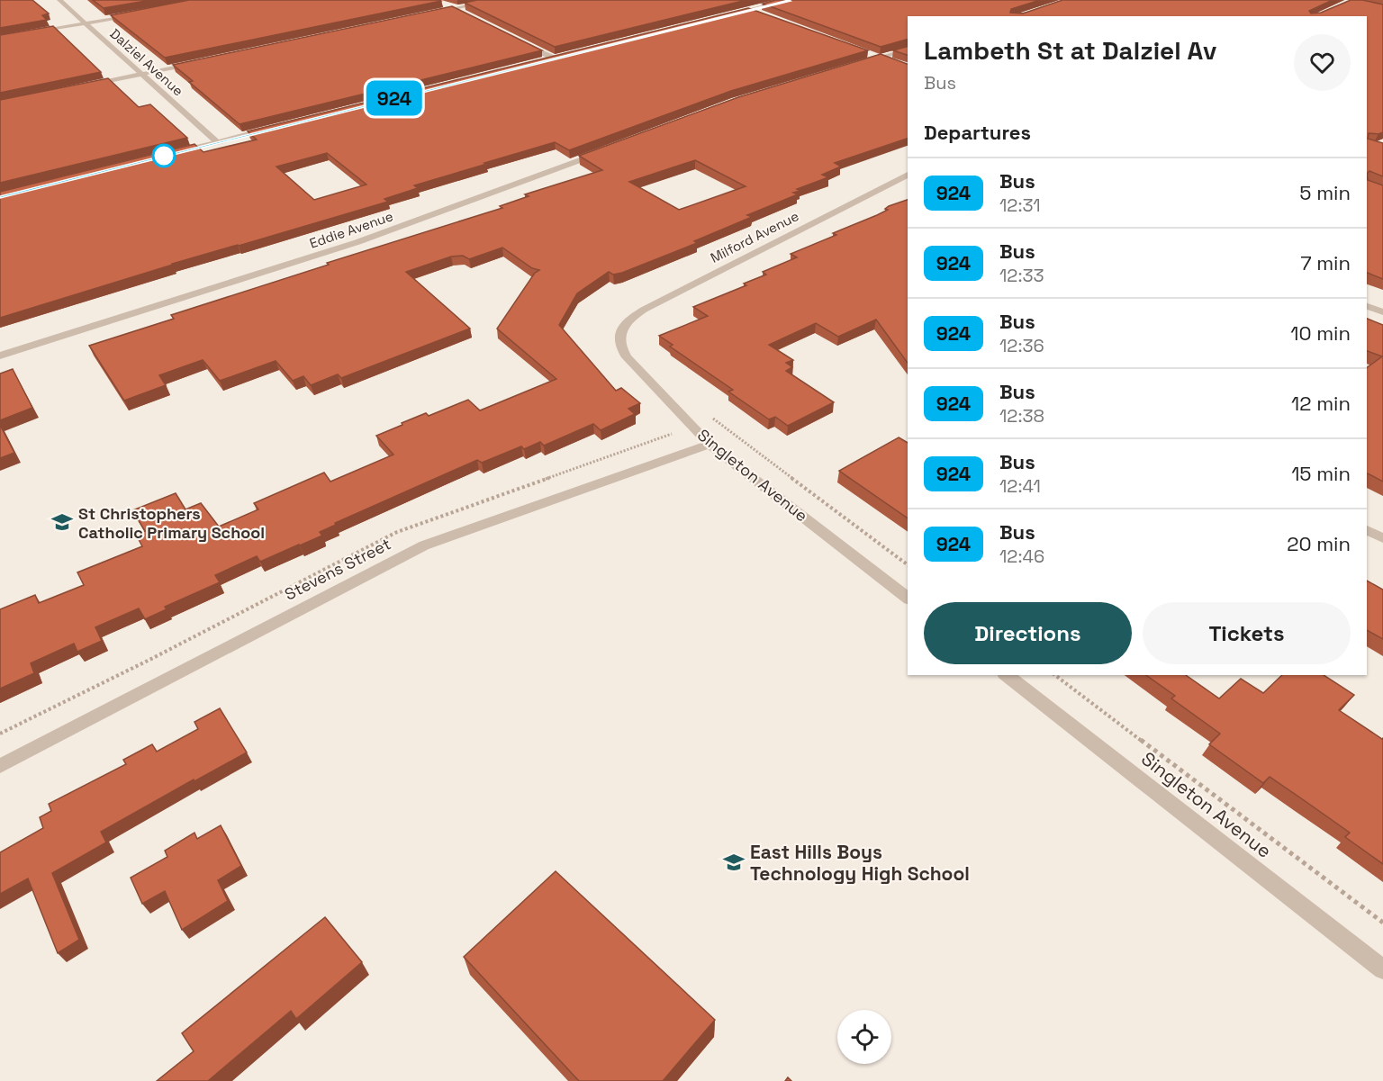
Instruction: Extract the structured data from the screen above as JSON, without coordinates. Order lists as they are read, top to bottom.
{
  "streets": {
    "street": [
      "Dalziel Avenue",
      "Eddie Avenue",
      "Milford Avenue",
      "Singleton Avenue",
      "Stevens Street"
    ]
  },
  "crossings": [
    ["Milford Avenue", "Singleton Avenue"],
    ["Singleton Avenue", "Stevens Street"]
  ],
  "places": {
    "school or university": ["St Christophers Catholic Primary School", "East Hills Boys Technology High School"]
  },
  "lines": ["bus line 924"],
  "page": {
    "on_map": "924",
    "heading": [
      ["Lambeth St at Dalziel Av", "Bus"],
      "Departures"
    ],
    "list": [
      {
        "mark": "924",
        "name": "Bus",
        "note": "12:31",
        "value": "5 min"
      },
      {
        "mark": "924",
        "name": "Bus",
        "note": "12:33",
        "value": "7 min"
      },
      {
        "mark": "924",
        "name": "Bus",
        "note": "12:36",
        "value": "10 min"
      },
      {
        "mark": "924",
        "name": "Bus",
        "note": "12:38",
        "value": "12 min"
      },
      {
        "mark": "924",
        "name": "Bus",
        "note": "12:41",
        "value": "15 min"
      },
      {
        "mark": "924",
        "name": "Bus",
        "note": "12:46",
        "value": "20 min"
      }
    ],
    "buttons": ["Directions", "Tickets"]
  }
}
